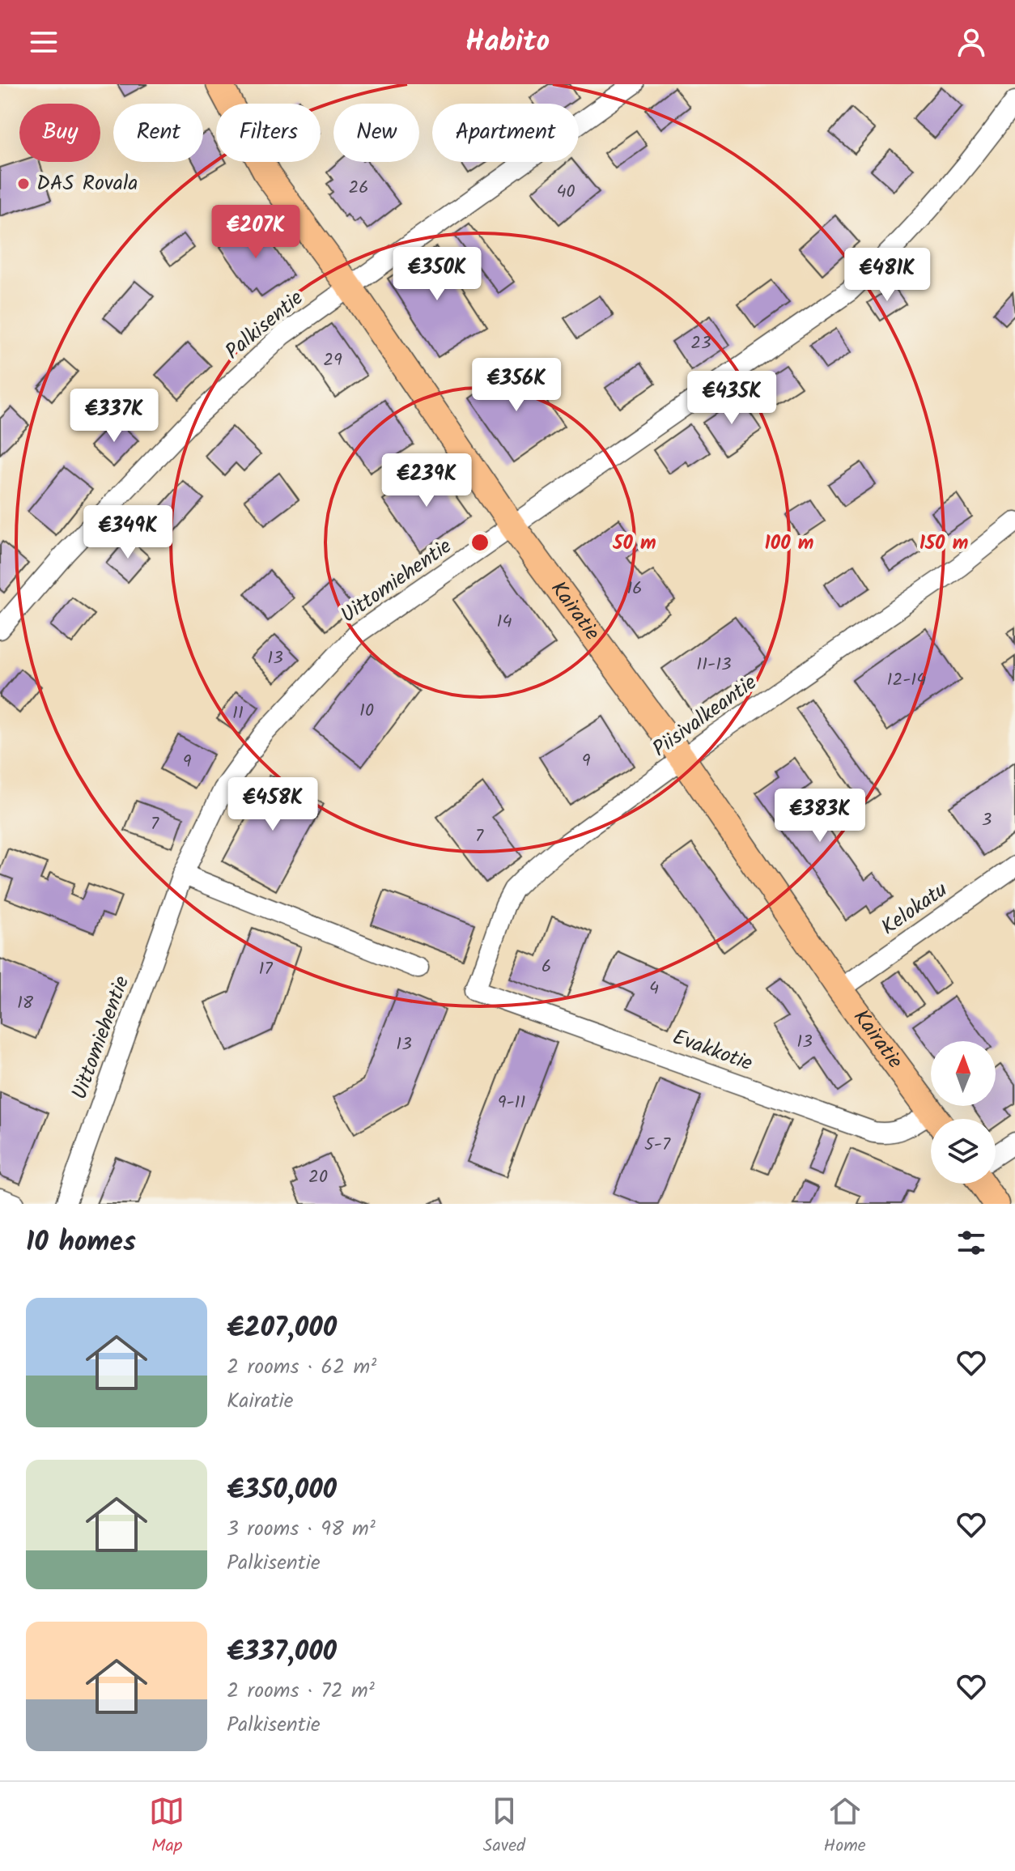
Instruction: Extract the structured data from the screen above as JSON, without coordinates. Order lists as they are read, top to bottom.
{
  "streets": {
    "main road": ["Kairatie"],
    "street": [
      "Palkisentie",
      "Uittomiehentie",
      "Piisivalkeantie",
      "Kelokatu",
      "Evakkotie"
    ]
  },
  "crossings": [
    ["Palkisentie", "Kairatie"],
    ["Uittomiehentie", "Kairatie"],
    ["Kairatie", "Piisivalkeantie"],
    ["Kairatie", "Kelokatu"],
    ["Piisivalkeantie", "Evakkotie"]
  ],
  "places": ["DAS Rovala"],
  "house_numbers": [
    "26",
    "40",
    "23",
    "29",
    "16",
    "14",
    "13",
    "11-13",
    "12-14",
    "10",
    "11",
    "9",
    "9",
    "3",
    "7",
    "7",
    "6",
    "17",
    "4",
    "18",
    "13",
    "13",
    "9-11",
    "5-7",
    "20"
  ],
  "north": "top",
  "page": {
    "header": "Habito",
    "chip": [
      "Buy",
      "Rent",
      "Filters",
      "New",
      "Apartment"
    ],
    "price": [
      "€207K",
      "€350K",
      "€481K",
      "€356K",
      "€435K",
      "€337K",
      "€239K",
      "€349K",
      "€458K",
      "€383K"
    ],
    "heading": "10 homes",
    "list": [
      {
        "name": "€207,000",
        "note": "2 rooms · 62 m² · Kairatie"
      },
      {
        "name": "€350,000",
        "note": "3 rooms · 98 m² · Palkisentie"
      },
      {
        "name": "€337,000",
        "note": "2 rooms · 72 m² · Palkisentie"
      }
    ],
    "tabs": ["Map", "Saved", "Home"]
  },
  "rings": ["50 m", "100 m", "150 m"]
}
